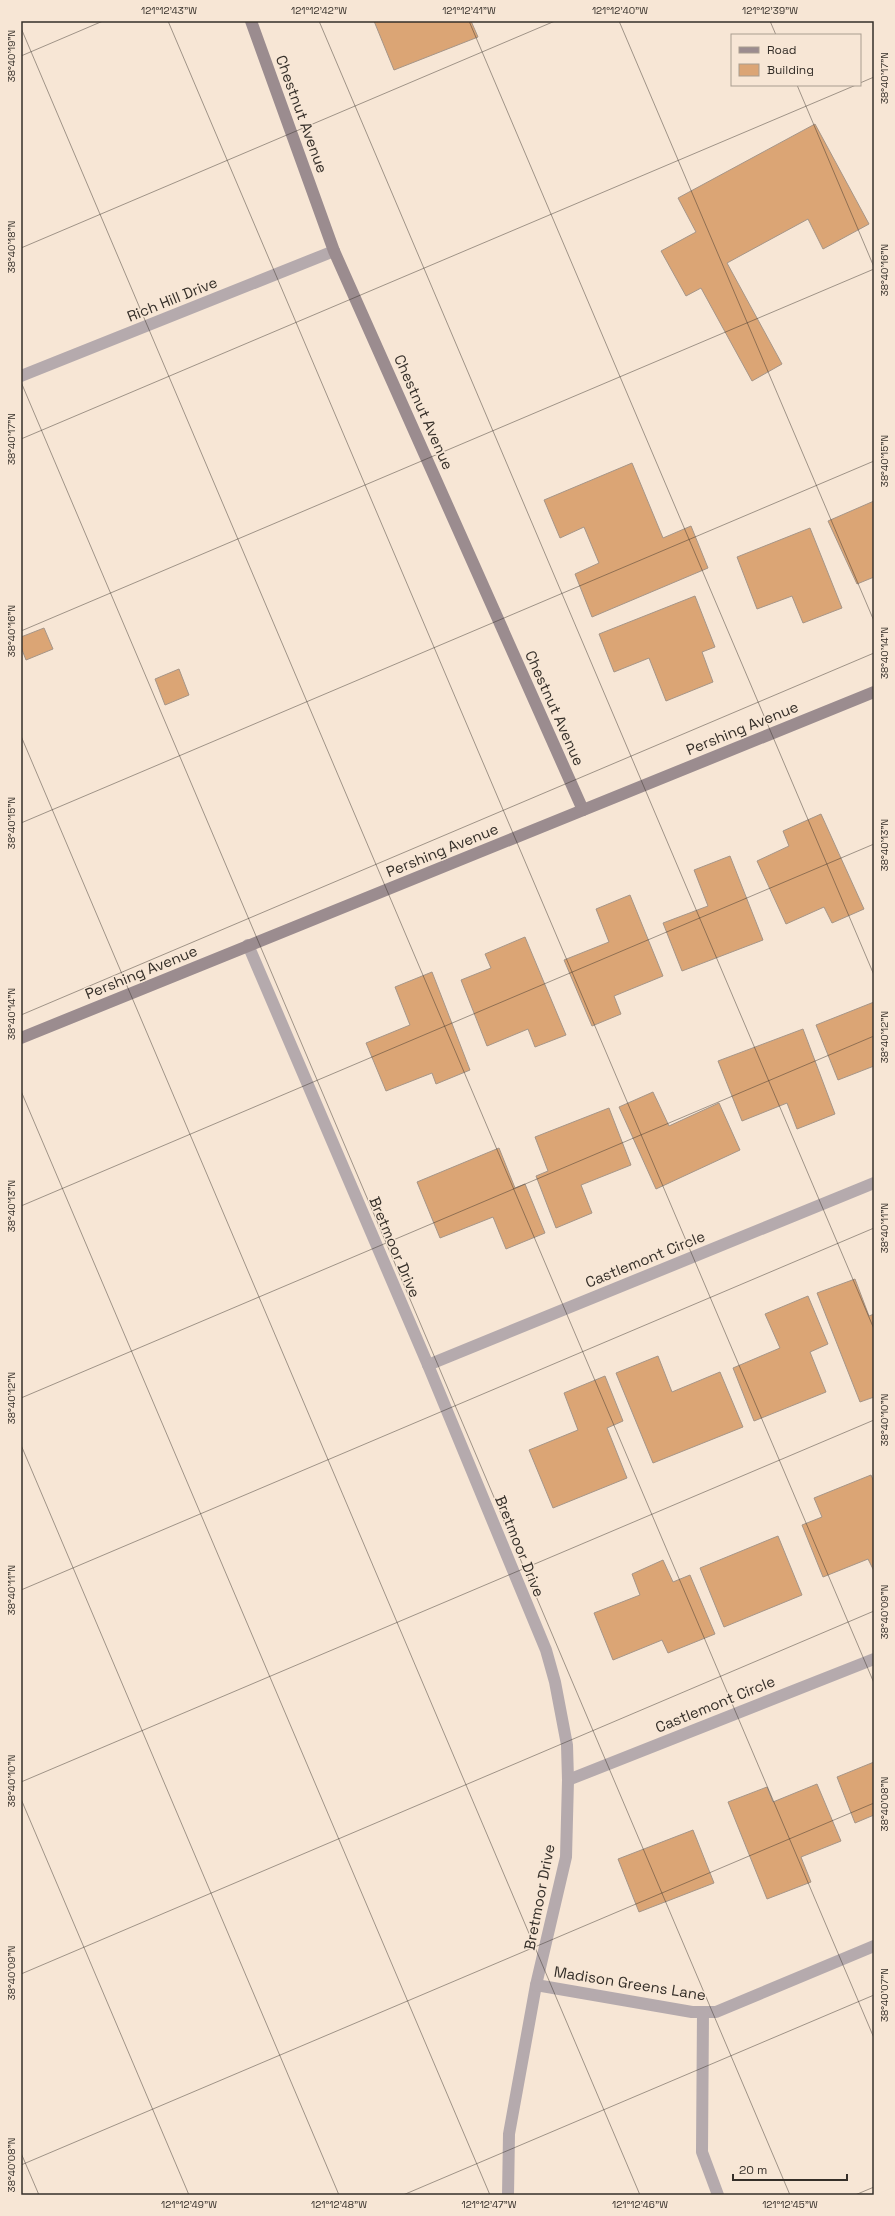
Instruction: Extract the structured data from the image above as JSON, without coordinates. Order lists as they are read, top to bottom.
{
  "streets": {
    "street": [
      "Chestnut Avenue",
      "Rich Hill Drive",
      "Pershing Avenue",
      "Bretmoor Drive",
      "Castlemont Circle",
      "Madison Greens Lane"
    ]
  },
  "crossings": [
    ["Chestnut Avenue", "Rich Hill Drive"],
    ["Chestnut Avenue", "Pershing Avenue"],
    ["Pershing Avenue", "Bretmoor Drive"],
    ["Bretmoor Drive", "Castlemont Circle"],
    ["Bretmoor Drive", "Madison Greens Lane"]
  ],
  "legend": ["Road", "Building"],
  "scale_bar": "20 m",
  "coordinates": [
    "121°12'43\"W",
    "121°12'42\"W",
    "121°12'41\"W",
    "121°12'40\"W",
    "121°12'39\"W",
    "38°40'19\"N",
    "38°40'17\"N",
    "38°40'18\"N",
    "38°40'16\"N",
    "38°40'15\"N",
    "38°40'14\"N",
    "38°40'13\"N",
    "38°40'12\"N",
    "38°40'11\"N",
    "38°40'10\"N",
    "38°40'09\"N",
    "38°40'08\"N",
    "38°40'07\"N",
    "121°12'49\"W",
    "121°12'48\"W",
    "121°12'47\"W",
    "121°12'46\"W",
    "121°12'45\"W"
  ]
}
